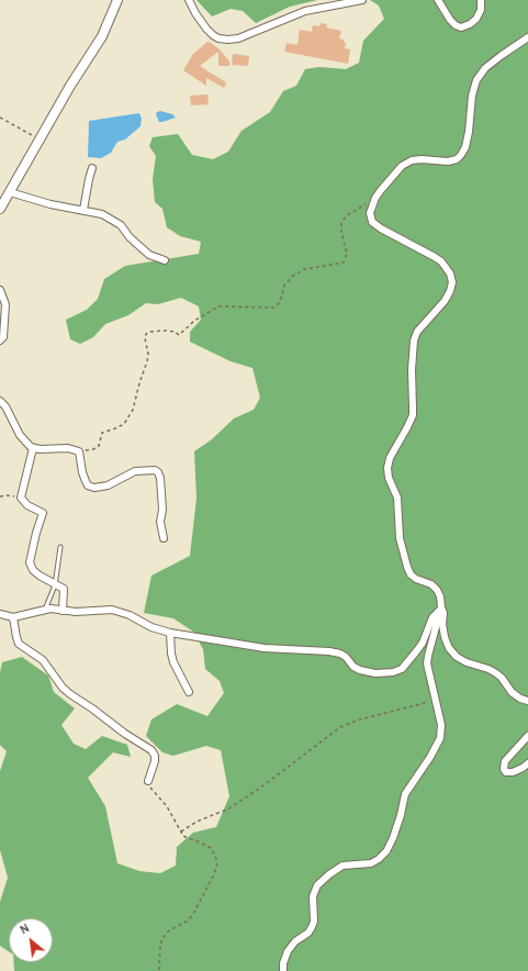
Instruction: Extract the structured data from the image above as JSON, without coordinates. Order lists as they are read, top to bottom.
{
  "north": "top left"
}
